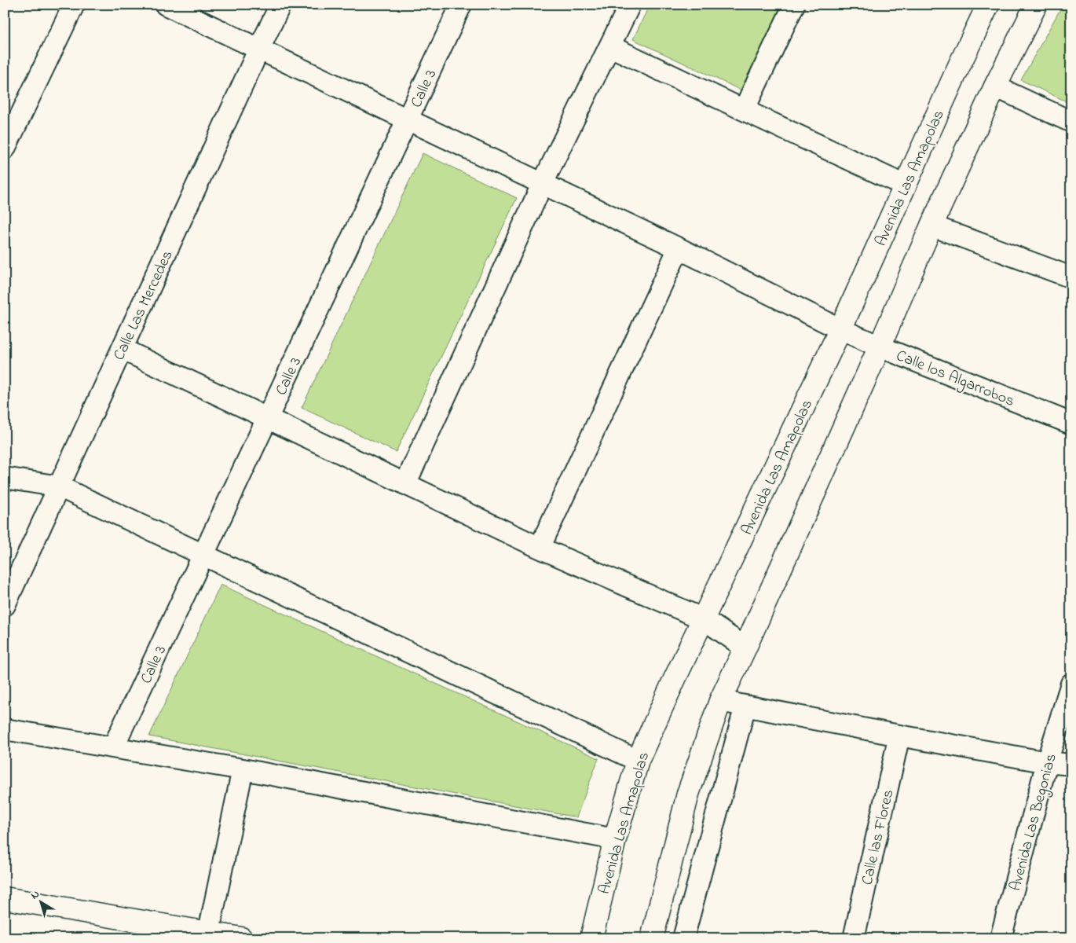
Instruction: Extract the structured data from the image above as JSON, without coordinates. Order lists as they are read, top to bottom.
{
  "streets": {
    "street": [
      "Calle 3",
      "Avenida Las Amapolas",
      "Calle Las Mercedes",
      "Calle los Algarrobos",
      "Avenida Las Begonias",
      "Calle las Flores"
    ]
  },
  "crossings": [
    ["Calle 3", "Calle los Algarrobos"],
    ["Avenida Las Amapolas", "Calle los Algarrobos"],
    ["Calle Las Mercedes", "Calle los Algarrobos"]
  ],
  "north": "top left"
}
